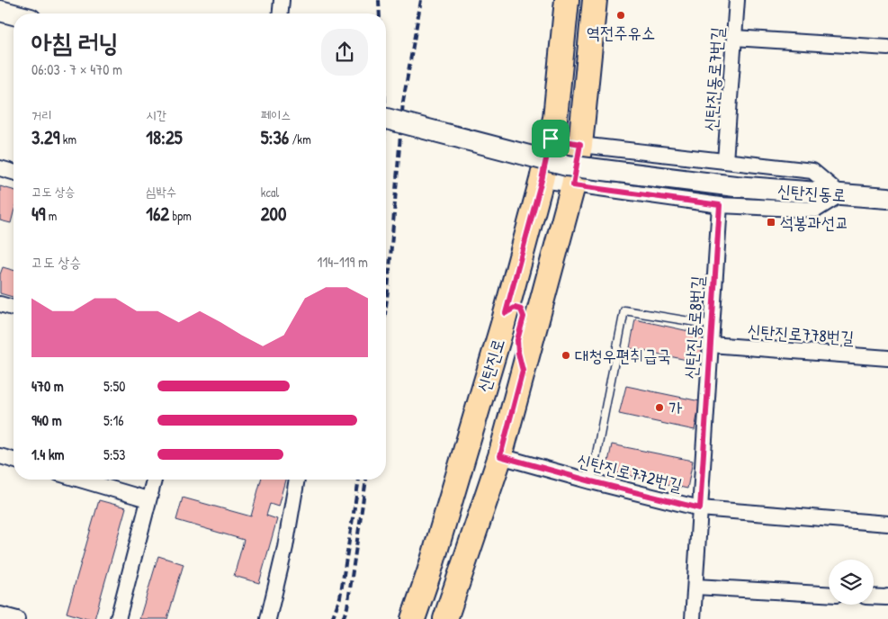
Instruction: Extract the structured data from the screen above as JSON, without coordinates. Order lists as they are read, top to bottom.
{
  "streets": {
    "main road": ["신탄진동로", "신탄진로"],
    "street": [
      "신탄진동로7번길",
      "신탄진동로8번길",
      "신탄진로778번길",
      "신탄진로772번길"
    ]
  },
  "crossings": [
    ["신탄진동로8번길", "신탄진로778번길"],
    ["신탄진동로8번길", "신탄진로772번길"],
    ["신탄진로", "신탄진로772번길"]
  ],
  "places": {
    "other": ["역전주유소", "대청우편취급국", "가"],
    "transit": ["석봉과선교"]
  },
  "page": {
    "heading": ["아침 러닝", "06:03 · 7 × 470 m"],
    "stats": [
      ["거리", "3.29 km"],
      ["시간", "18:25"],
      ["페이스", "5:36 /km"],
      ["고도 상승", "49 m"],
      ["심박수", "162 bpm"],
      ["kcal", "200"]
    ],
    "chart": ["고도 상승", "114–119 m"],
    "list": [
      {
        "name": "470 m",
        "note": "5:50"
      },
      {
        "name": "940 m",
        "note": "5:16"
      },
      {
        "name": "1.4 km",
        "note": "5:53"
      }
    ]
  }
}
